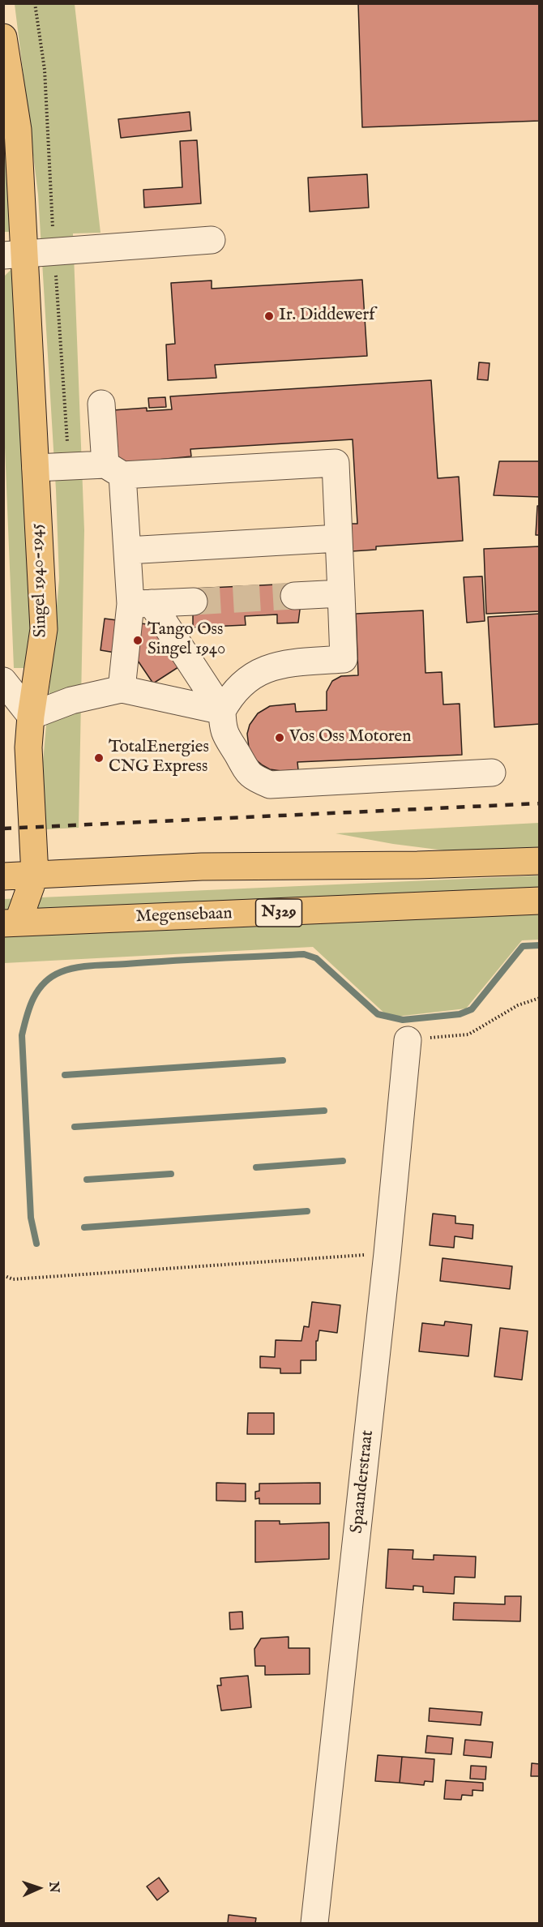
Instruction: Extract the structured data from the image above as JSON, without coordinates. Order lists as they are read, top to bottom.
{
  "streets": {
    "main road": ["Singel 1940-1945", "N329", "Megensebaan"],
    "street": ["Spaanderstraat"]
  },
  "crossings": [
    ["Singel 1940-1945", "Megensebaan"]
  ],
  "places": [
    "Ir. Diddewerf",
    "Tango Oss Singel 1940",
    "Vos Oss Motoren",
    "TotalEnergies CNG Express"
  ],
  "north": "right"
}
